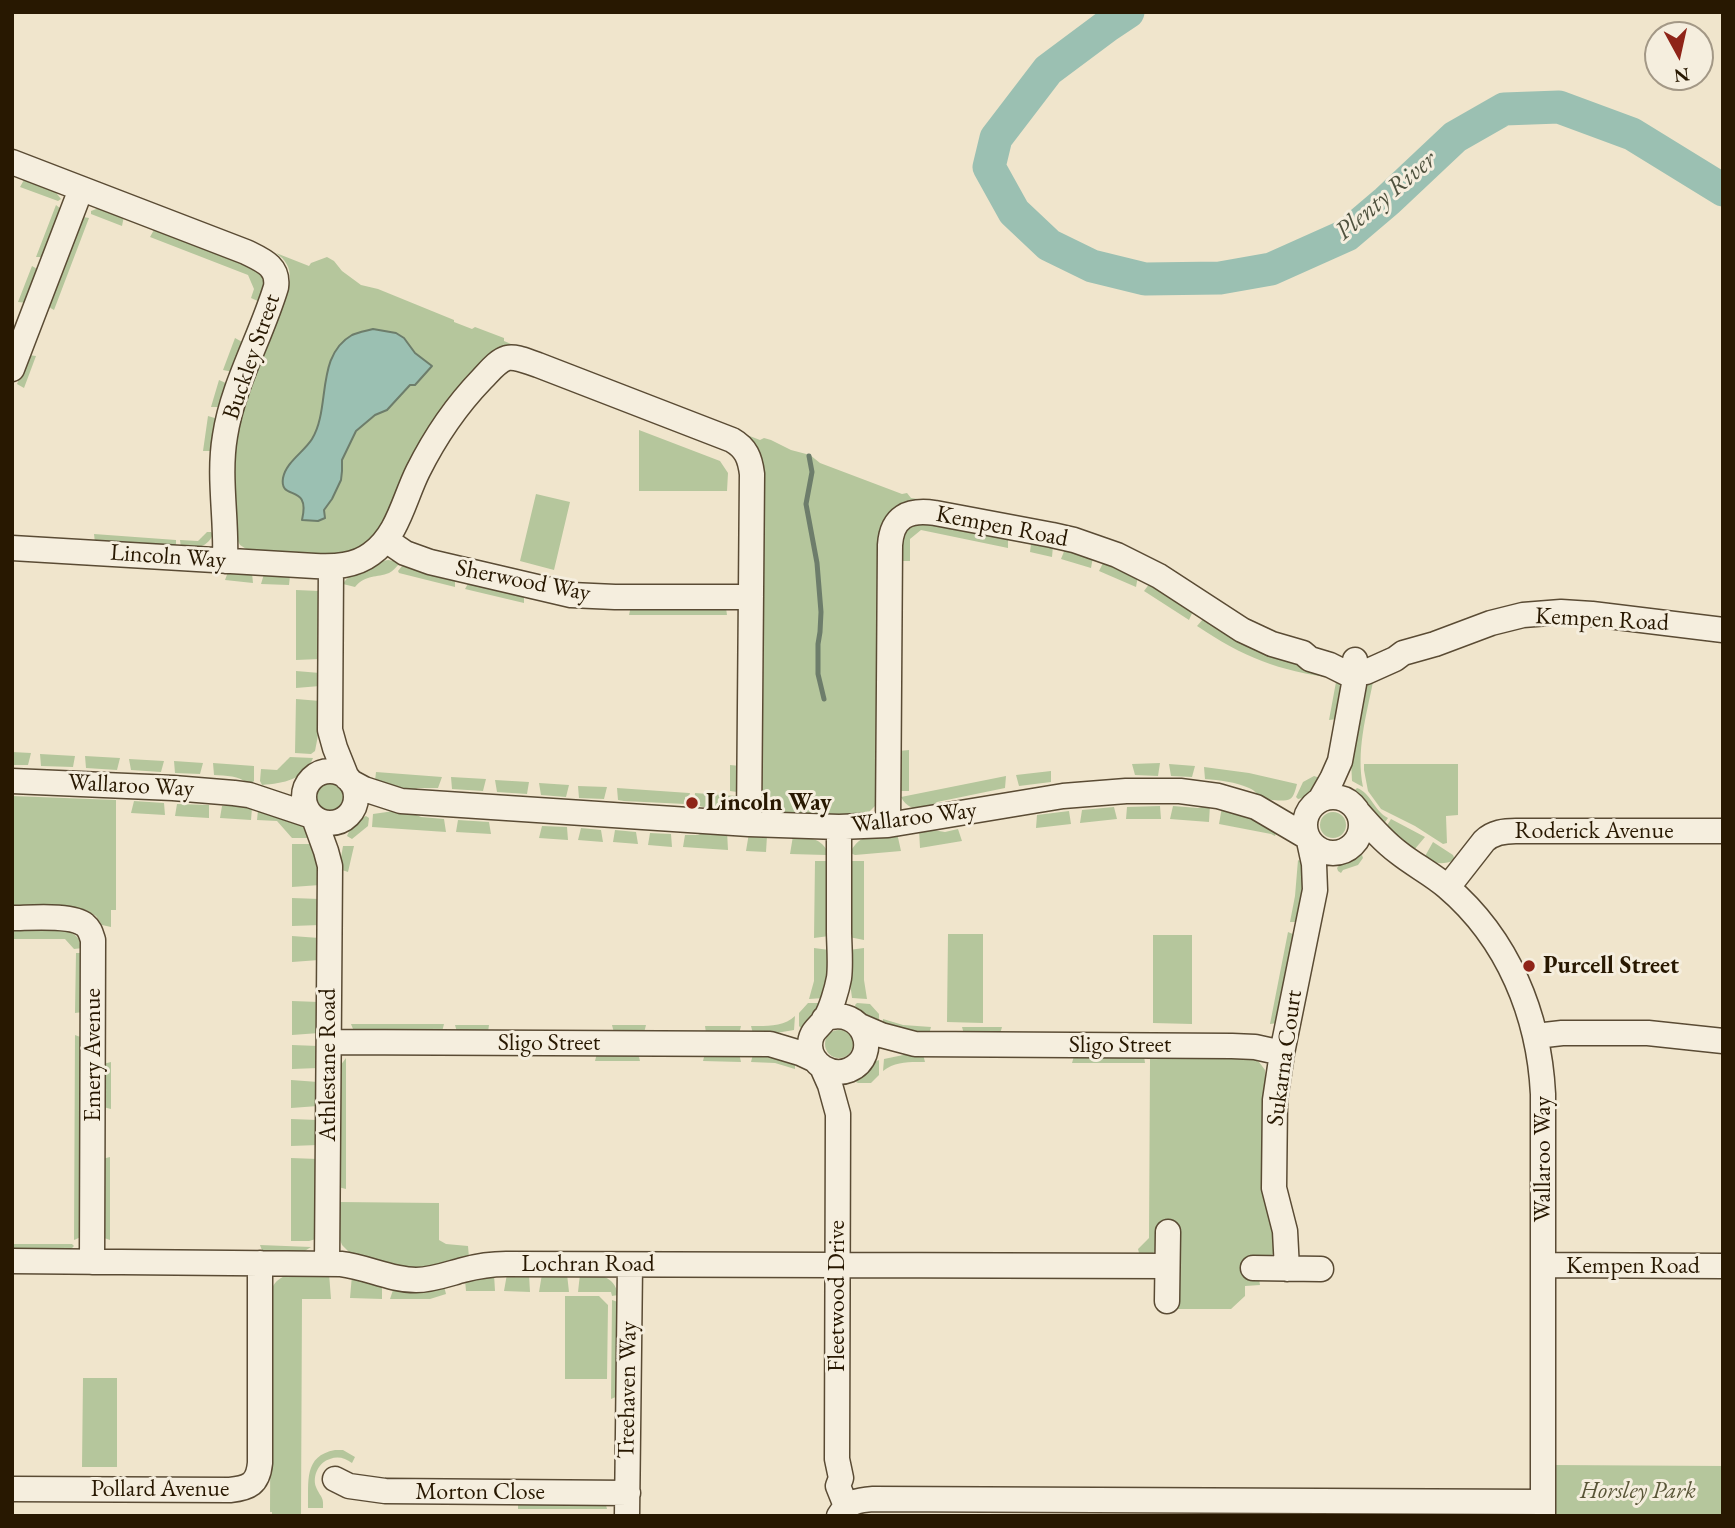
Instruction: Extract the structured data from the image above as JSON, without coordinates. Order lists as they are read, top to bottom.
{
  "streets": {
    "street": [
      "Buckley Street",
      "Kempen Road",
      "Lincoln Way",
      "Sherwood Way",
      "Wallaroo Way",
      "Roderick Avenue",
      "Sligo Street",
      "Emery Avenue",
      "Sukarna Court",
      "Athlestane Road",
      "Lochran Road",
      "Fleetwood Drive",
      "Treehaven Way",
      "Pollard Avenue",
      "Morton Close"
    ]
  },
  "crossings": [
    ["Buckley Street", "Lincoln Way"],
    ["Kempen Road", "Wallaroo Way"],
    ["Lincoln Way", "Sherwood Way"],
    ["Lincoln Way", "Wallaroo Way"],
    ["Wallaroo Way", "Roderick Avenue"],
    ["Wallaroo Way", "Sukarna Court"],
    ["Wallaroo Way", "Athlestane Road"],
    ["Sligo Street", "Sukarna Court"],
    ["Sligo Street", "Athlestane Road"],
    ["Sligo Street", "Fleetwood Drive"],
    ["Emery Avenue", "Lochran Road"],
    ["Athlestane Road", "Lochran Road"],
    ["Lochran Road", "Fleetwood Drive"],
    ["Lochran Road", "Treehaven Way"],
    ["Lochran Road", "Pollard Avenue"],
    ["Treehaven Way", "Morton Close"]
  ],
  "water": ["Plenty River"],
  "parks": ["Horsley Park"],
  "places": ["Lincoln Way", "Purcell Street"],
  "north": "bottom"
}
